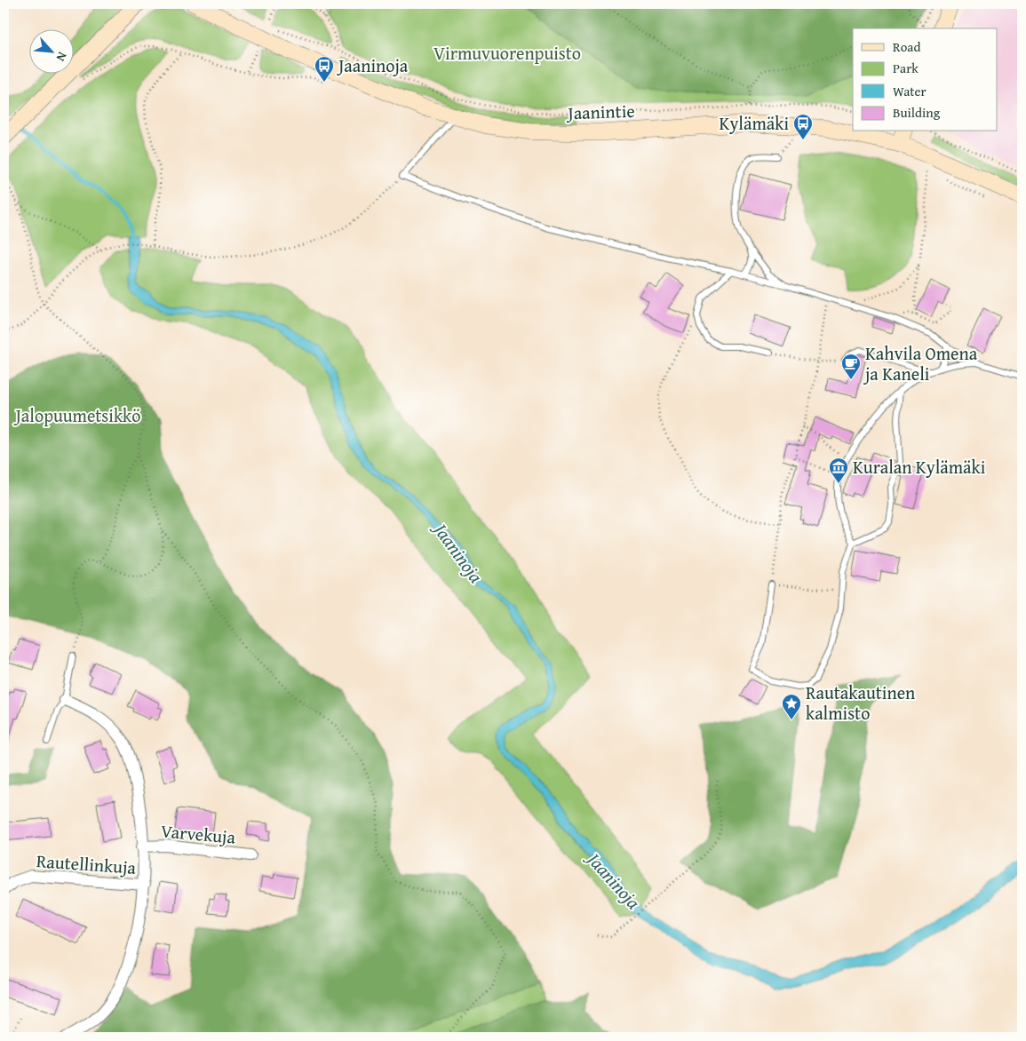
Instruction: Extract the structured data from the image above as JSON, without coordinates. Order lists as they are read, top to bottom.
{
  "streets": {
    "main road": ["Jaanintie"],
    "street": ["Varvekuja", "Rautellinkuja"]
  },
  "water": ["Jaaninoja"],
  "parks": ["Virmuvuorenpuisto", "Jalopuumetsikkö"],
  "places": {
    "bus stop": ["Jaaninoja", "Kylämäki"],
    "cafe": ["Kahvila Omena ja Kaneli"],
    "museum": ["Kuralan Kylämäki"],
    "place": ["Rautakautinen kalmisto"]
  },
  "legend": [
    "Road",
    "Park",
    "Water",
    "Building"
  ],
  "north": "bottom right"
}
